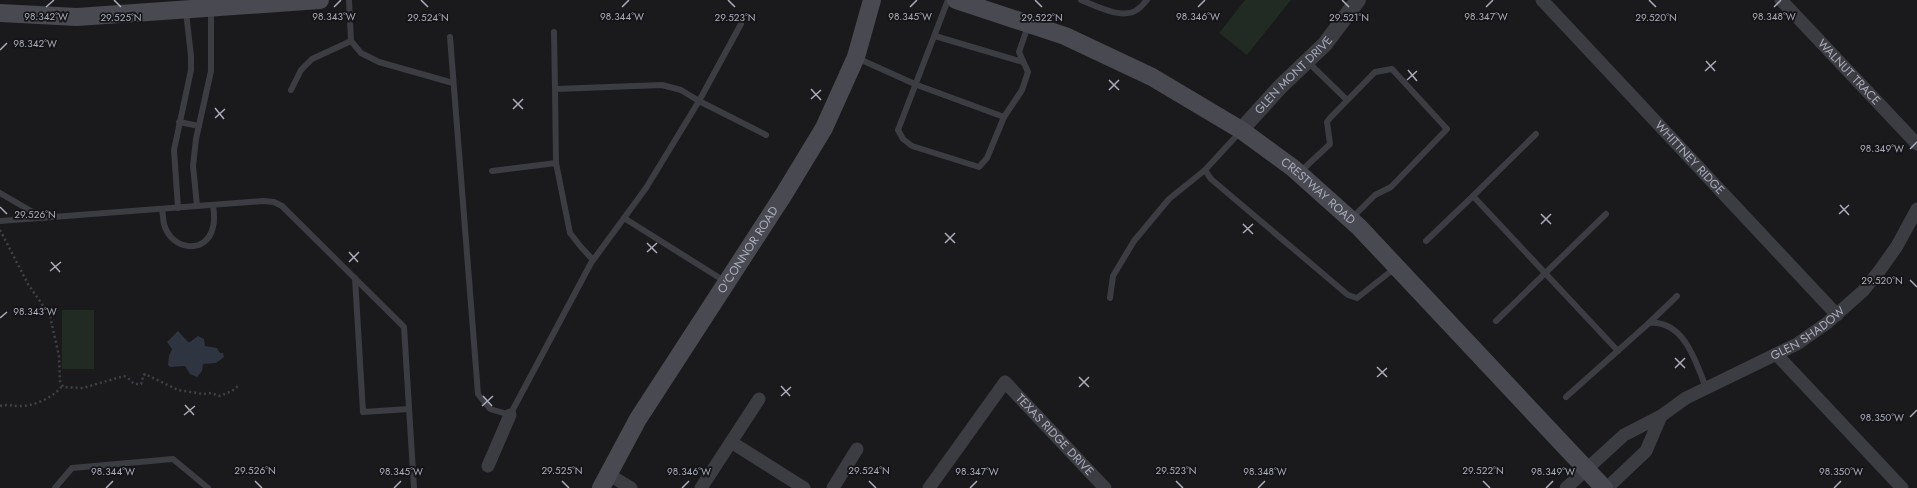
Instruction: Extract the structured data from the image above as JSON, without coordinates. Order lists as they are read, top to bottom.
{
  "streets": {
    "main road": ["CRESTWAY ROAD", "O'CONNOR ROAD"],
    "street": [
      "WALNUT TRACE",
      "GLEN MONT DRIVE",
      "WHITTNEY RIDGE",
      "GLEN SHADOW",
      "TEXAS RIDGE DRIVE"
    ]
  },
  "crossings": [
    ["GLEN MONT DRIVE", "CRESTWAY ROAD"],
    ["WHITTNEY RIDGE", "GLEN SHADOW"],
    ["CRESTWAY ROAD", "GLEN SHADOW"]
  ],
  "coordinates": [
    "98.342°W",
    "98.343°W",
    "98.344°W",
    "98.345°W",
    "98.346°W",
    "98.347°W",
    "98.348°W",
    "29.524°N",
    "29.523°N",
    "29.522°N",
    "29.521°N",
    "29.520°N",
    "29.525°N",
    "98.349°W",
    "29.526°N",
    "98.350°W"
  ]
}
